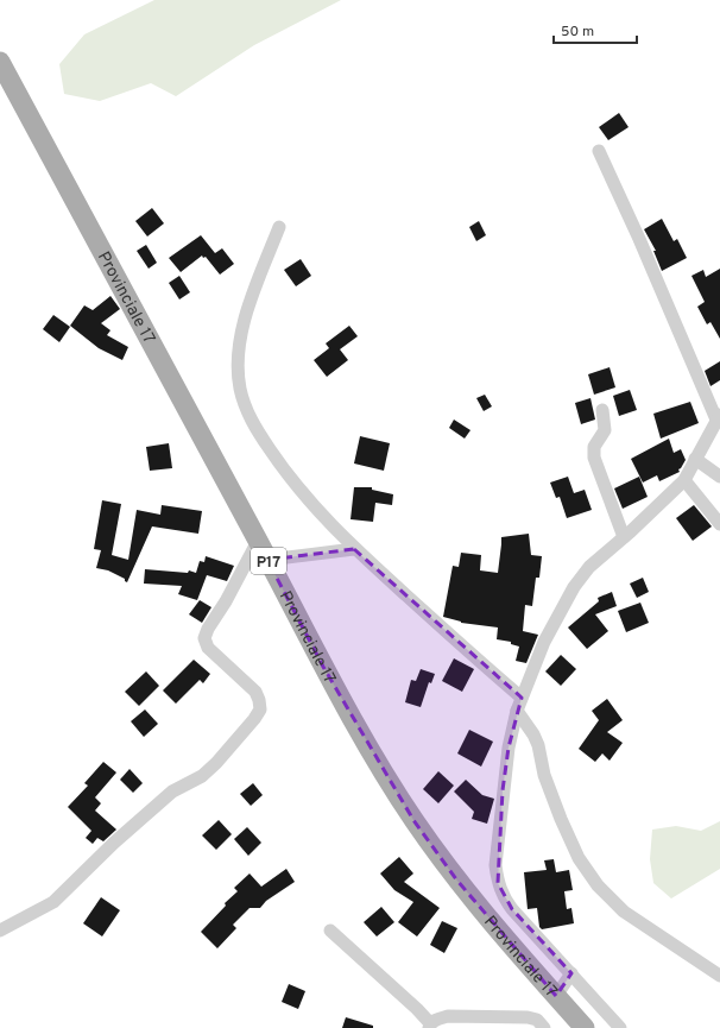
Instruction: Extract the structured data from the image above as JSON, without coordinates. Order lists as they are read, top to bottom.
{
  "streets": {
    "main road": ["Provinciale 17", "P17"]
  },
  "scale_bar": "50 m"
}
